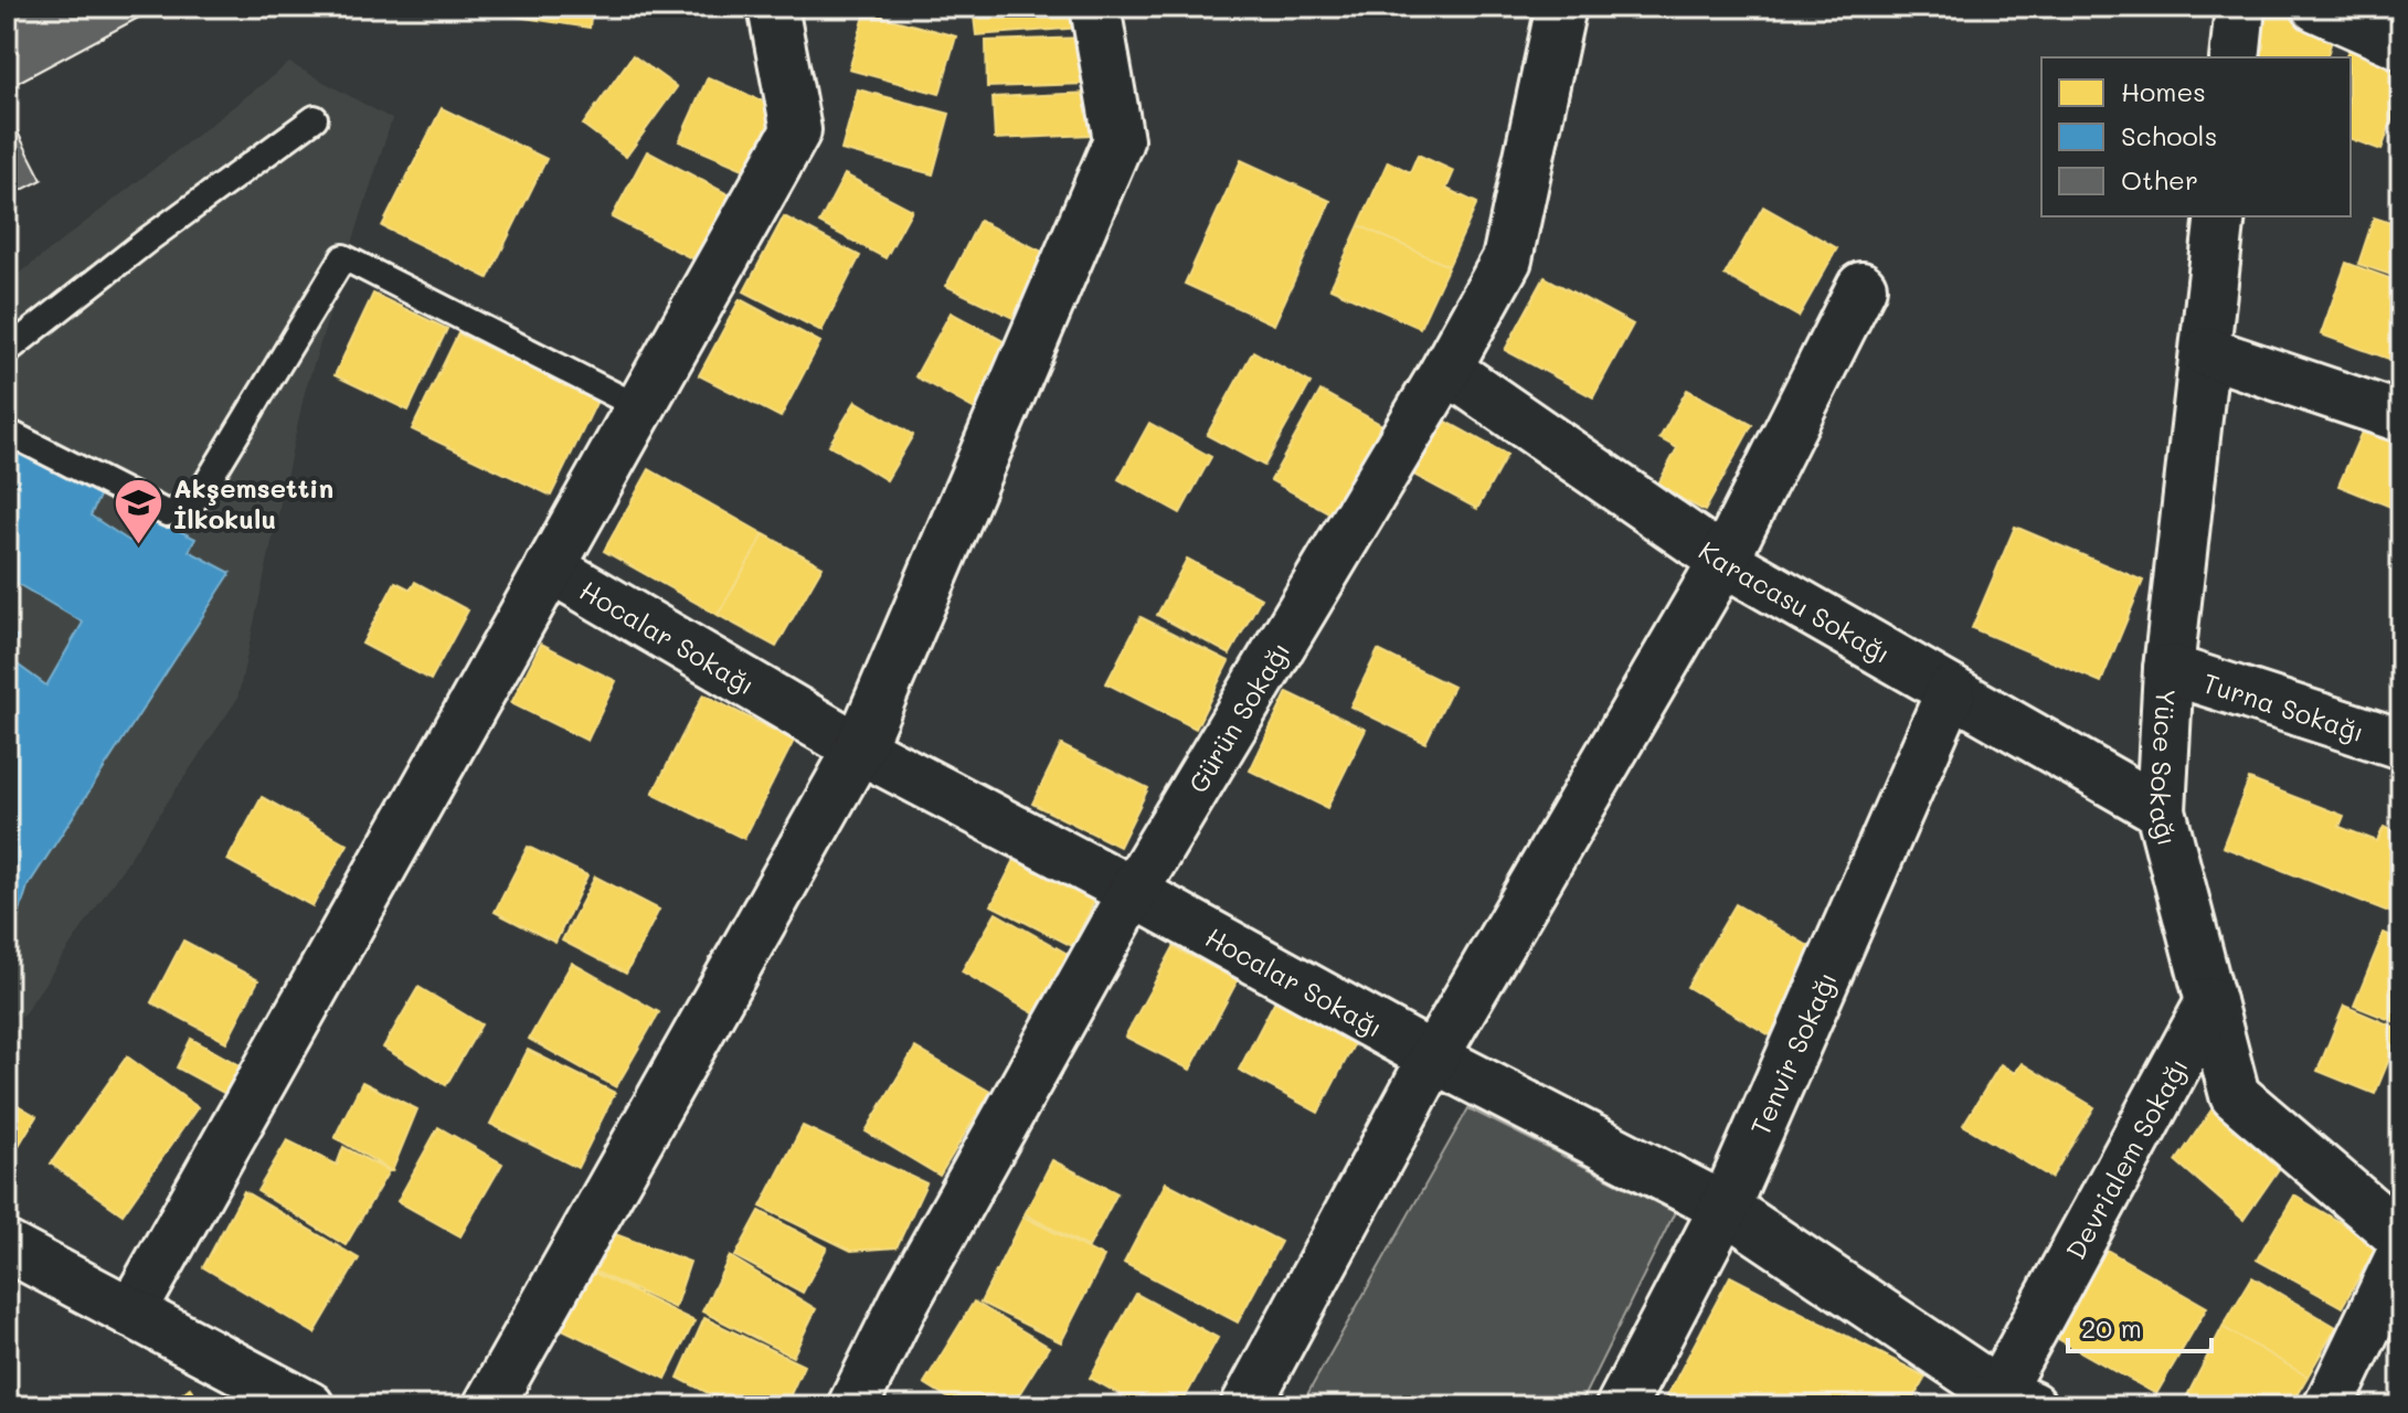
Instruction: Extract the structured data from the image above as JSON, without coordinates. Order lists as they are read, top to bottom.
{
  "streets": {
    "street": [
      "Karacasu Sokağı",
      "Hocalar Sokağı",
      "Turna Sokağı",
      "Gürün Sokağı",
      "Yüce Sokağı",
      "Tenvir Sokağı",
      "Devrialem Sokağı"
    ]
  },
  "crossings": [
    ["Karacasu Sokağı", "Gürün Sokağı"],
    ["Karacasu Sokağı", "Yüce Sokağı"],
    ["Karacasu Sokağı", "Tenvir Sokağı"],
    ["Hocalar Sokağı", "Gürün Sokağı"],
    ["Hocalar Sokağı", "Tenvir Sokağı"],
    ["Hocalar Sokağı", "Devrialem Sokağı"],
    ["Turna Sokağı", "Yüce Sokağı"],
    ["Yüce Sokağı", "Devrialem Sokağı"]
  ],
  "places": {
    "school or university": ["Akşemsettin İlkokulu"]
  },
  "legend": ["Homes", "Schools", "Other"],
  "scale_bar": "20 m"
}
